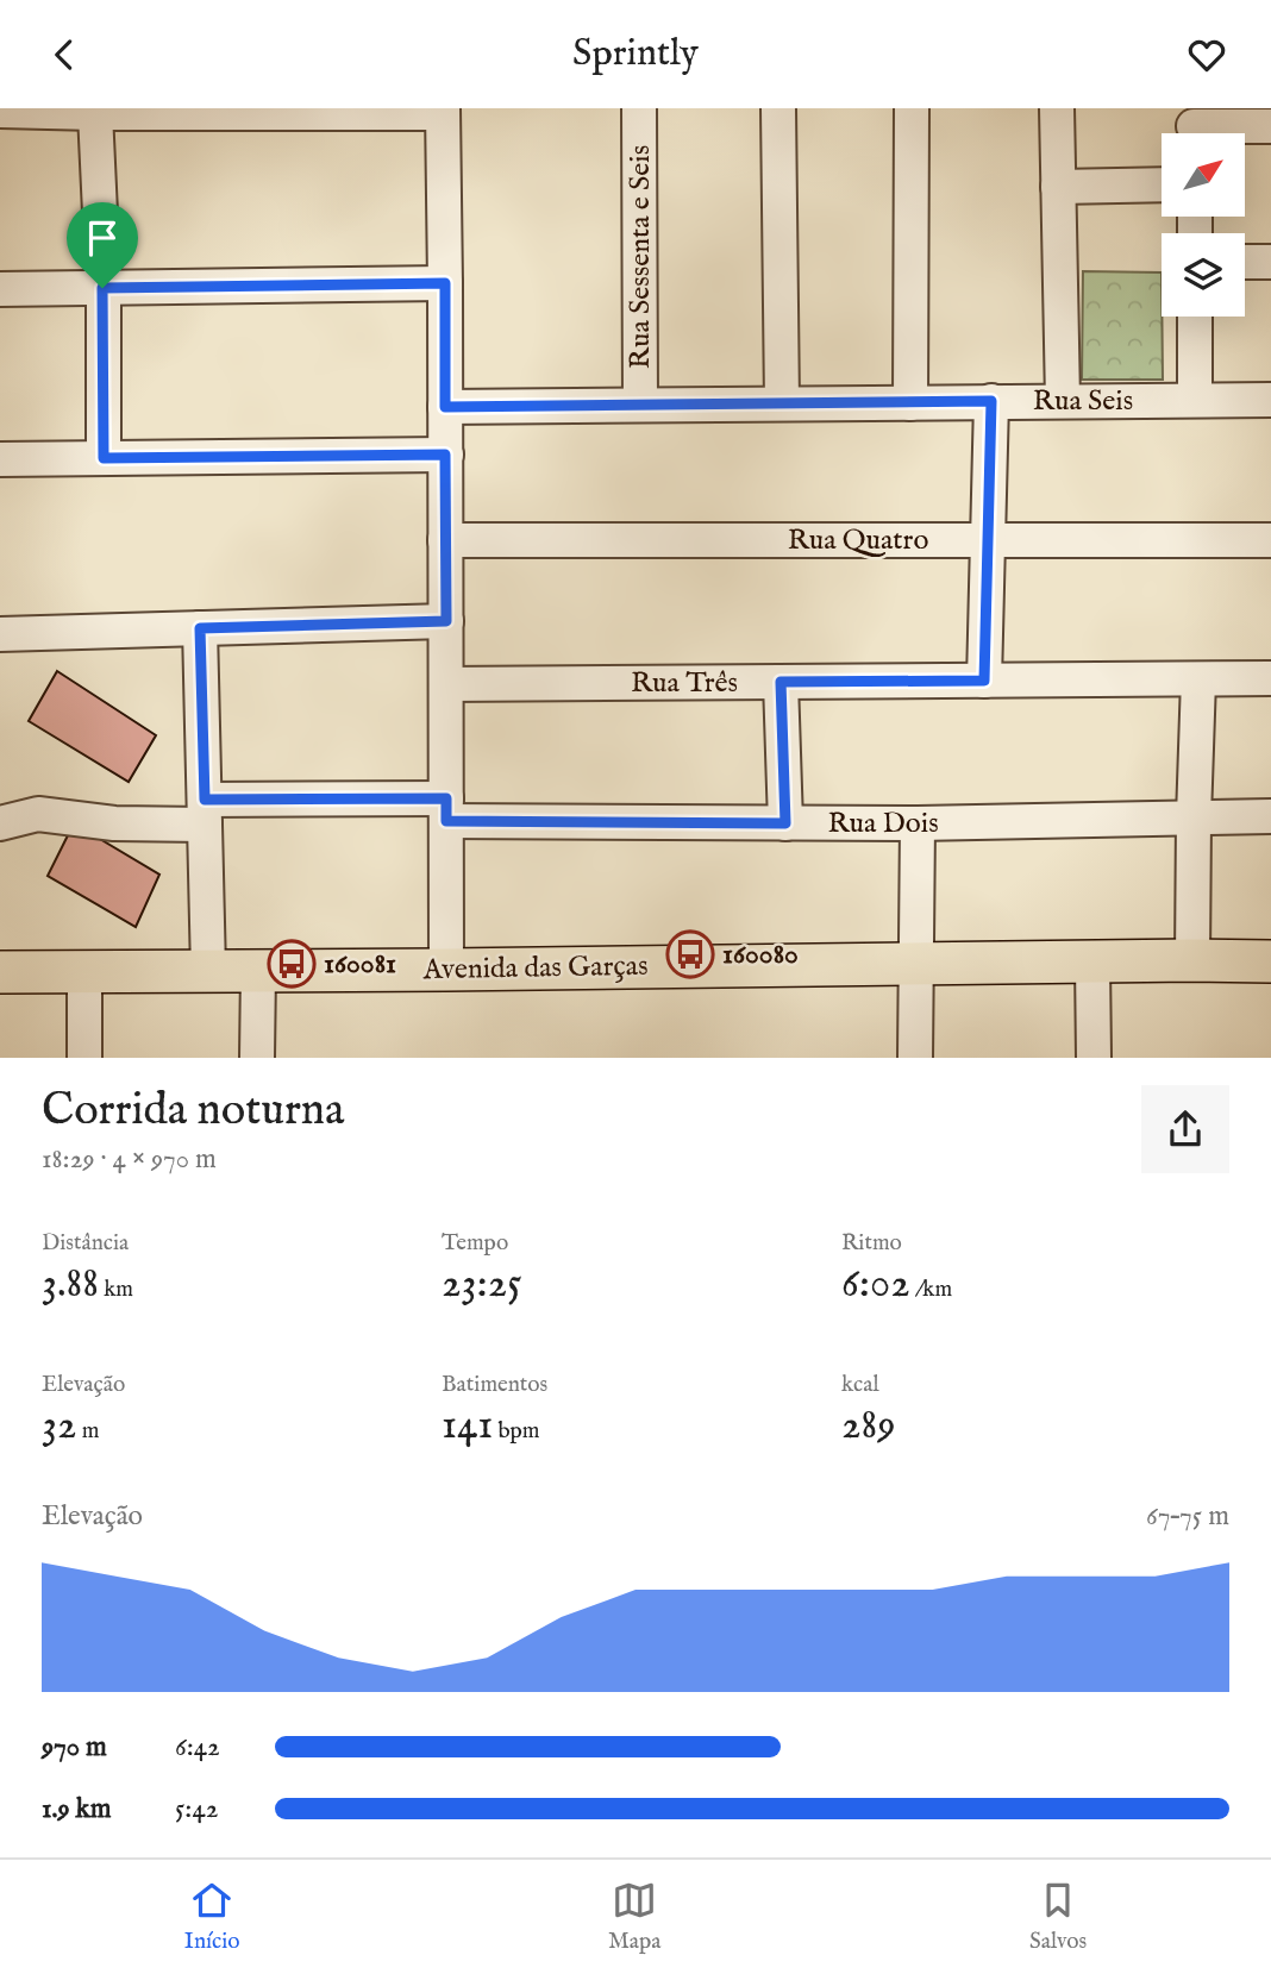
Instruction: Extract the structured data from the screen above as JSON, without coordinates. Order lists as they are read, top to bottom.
{
  "streets": {
    "main road": ["Avenida das Garças"],
    "street": [
      "Rua Sessenta e Seis",
      "Rua Seis",
      "Rua Quatro",
      "Rua Três",
      "Rua Dois"
    ]
  },
  "crossings": [
    ["Rua Sessenta e Seis", "Rua Seis"]
  ],
  "places": {
    "bus stop": ["160080", "160081"]
  },
  "north": "top right",
  "page": {
    "header": "Sprintly",
    "heading": ["Corrida noturna", "18:29 · 4 × 970 m"],
    "stats": [
      ["Distância", "3.88 km"],
      ["Tempo", "23:25"],
      ["Ritmo", "6:02 /km"],
      ["Elevação", "32 m"],
      ["Batimentos", "141 bpm"],
      ["kcal", "289"]
    ],
    "chart": ["Elevação", "67–75 m"],
    "list": [
      {
        "name": "970 m",
        "note": "6:42"
      },
      {
        "name": "1.9 km",
        "note": "5:42"
      }
    ],
    "tabs": ["Início", "Mapa", "Salvos"]
  }
}
